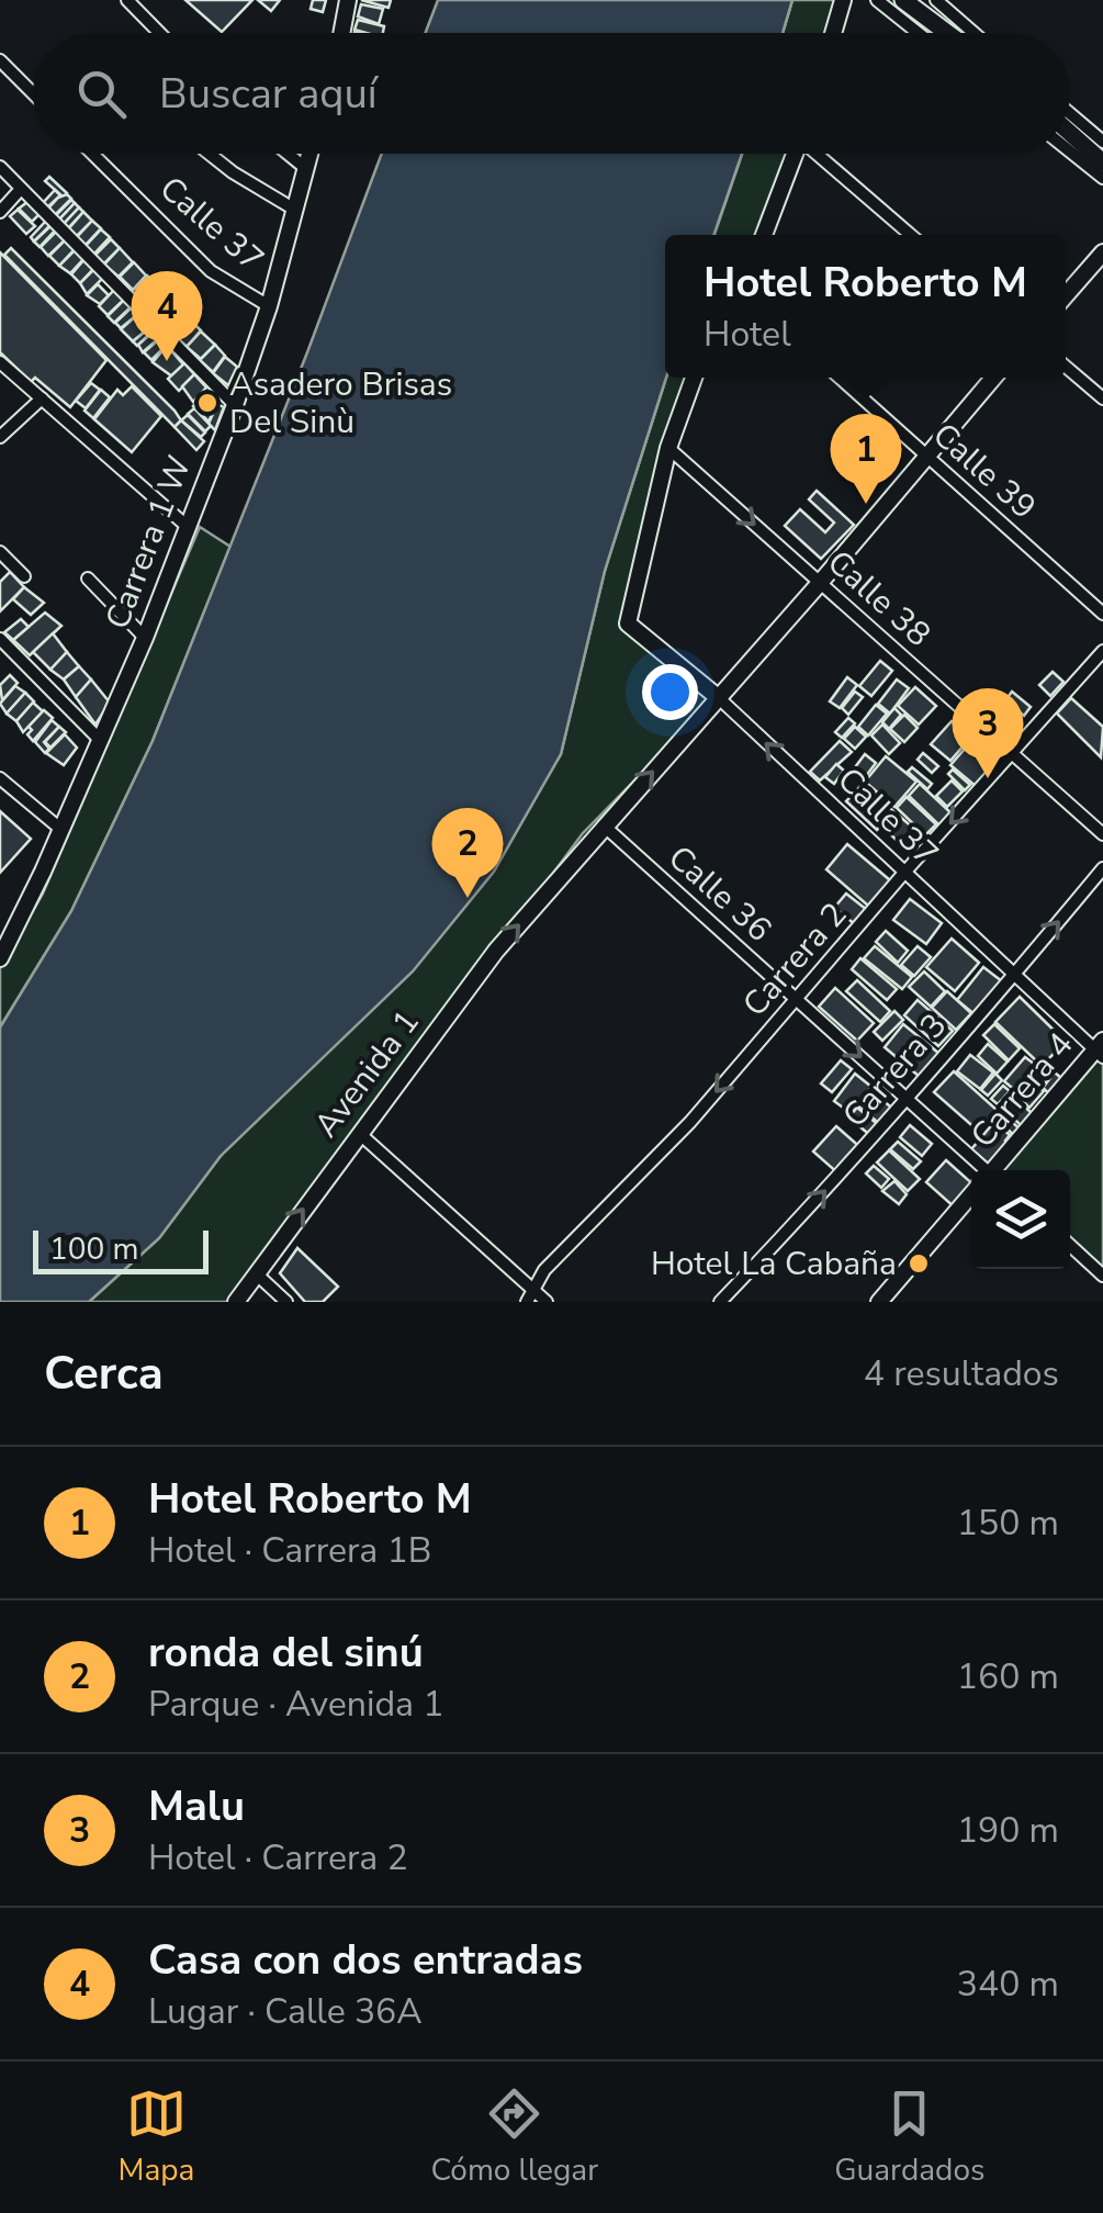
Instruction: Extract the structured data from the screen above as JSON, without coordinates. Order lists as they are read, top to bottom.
{
  "streets": {
    "street": [
      "Calle 37",
      "Calle 39",
      "Carrera 1 W",
      "Calle 38",
      "Calle 36",
      "Carrera 2",
      "Carrera 3",
      "Avenida 1",
      "Carrera 4"
    ]
  },
  "crossings": [
    ["Calle 37", "Carrera 1 W"],
    ["Calle 37", "Calle 38"],
    ["Calle 37", "Carrera 2"],
    ["Calle 37", "Carrera 3"],
    ["Calle 37", "Avenida 1"],
    ["Calle 37", "Carrera 4"],
    ["Calle 39", "Avenida 1"],
    ["Calle 38", "Carrera 2"],
    ["Calle 38", "Avenida 1"],
    ["Calle 36", "Carrera 2"],
    ["Calle 36", "Carrera 3"],
    ["Calle 36", "Avenida 1"]
  ],
  "one_way": ["Carrera 2", "Carrera 3", "Avenida 1"],
  "places": ["Asadero Brisas Del Sinù", "Hotel La Cabaña"],
  "scale_bar": "100 m",
  "page": {
    "search": "Buscar aquí",
    "popup": ["Hotel Roberto M", "Hotel"],
    "pins": [
      "4",
      "1",
      "3",
      "2"
    ],
    "scale": "100 m",
    "heading": ["Cerca", "4 resultados"],
    "list": [
      {
        "mark": "1",
        "name": "Hotel Roberto M",
        "note": "Hotel · Carrera 1B",
        "value": "150 m"
      },
      {
        "mark": "2",
        "name": "ronda del sinú",
        "note": "Parque · Avenida 1",
        "value": "160 m"
      },
      {
        "mark": "3",
        "name": "Malu",
        "note": "Hotel · Carrera 2",
        "value": "190 m"
      },
      {
        "mark": "4",
        "name": "Casa con dos entradas",
        "note": "Lugar · Calle 36A",
        "value": "340 m"
      }
    ],
    "nav": ["Mapa", "Cómo llegar", "Guardados"]
  }
}
